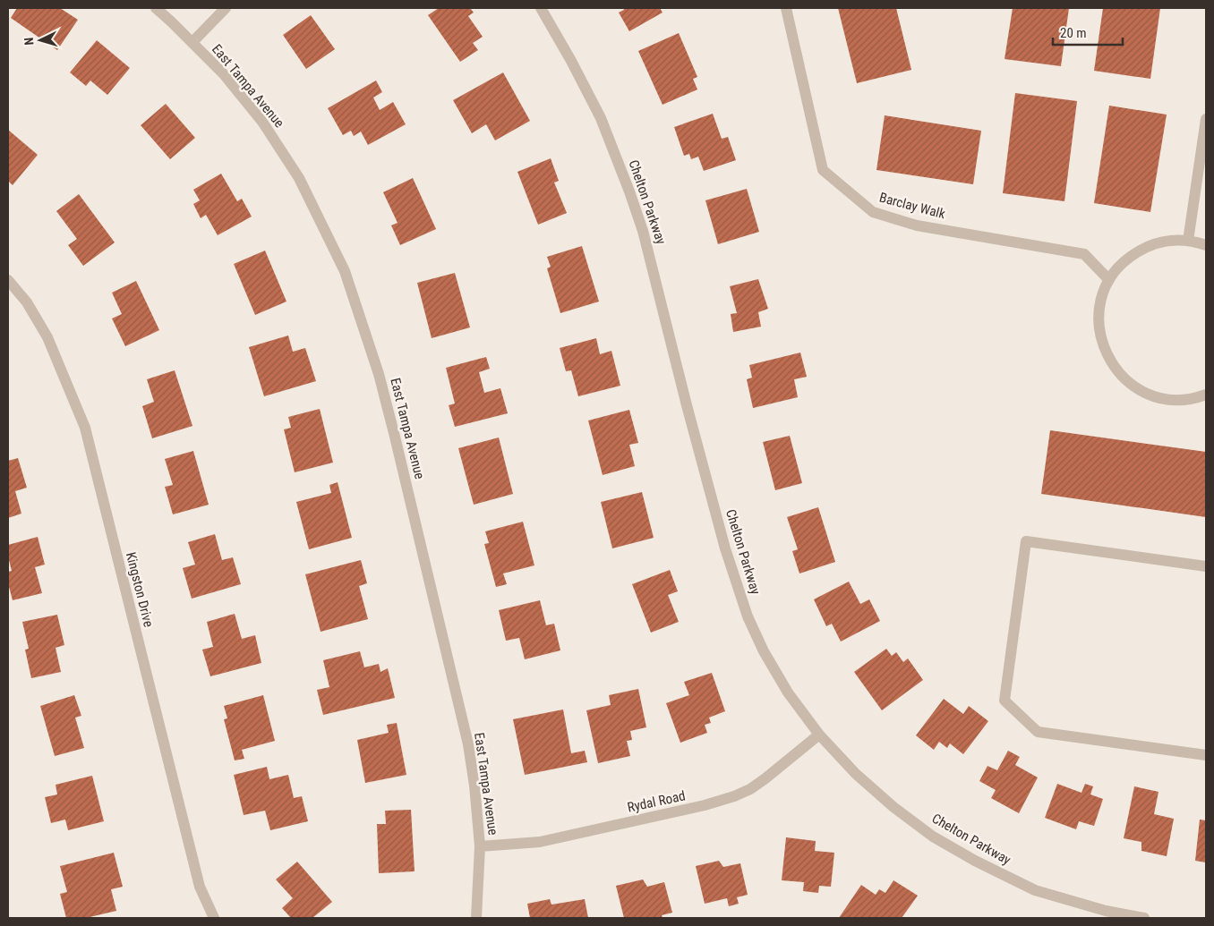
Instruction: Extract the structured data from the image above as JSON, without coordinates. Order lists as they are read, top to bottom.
{
  "streets": {
    "street": [
      "East Tampa Avenue",
      "Chelton Parkway",
      "Barclay Walk",
      "Kingston Drive",
      "Rydal Road"
    ]
  },
  "crossings": [
    ["East Tampa Avenue", "Rydal Road"],
    ["Chelton Parkway", "Rydal Road"]
  ],
  "scale_bar": "20 m",
  "north": "left"
}
